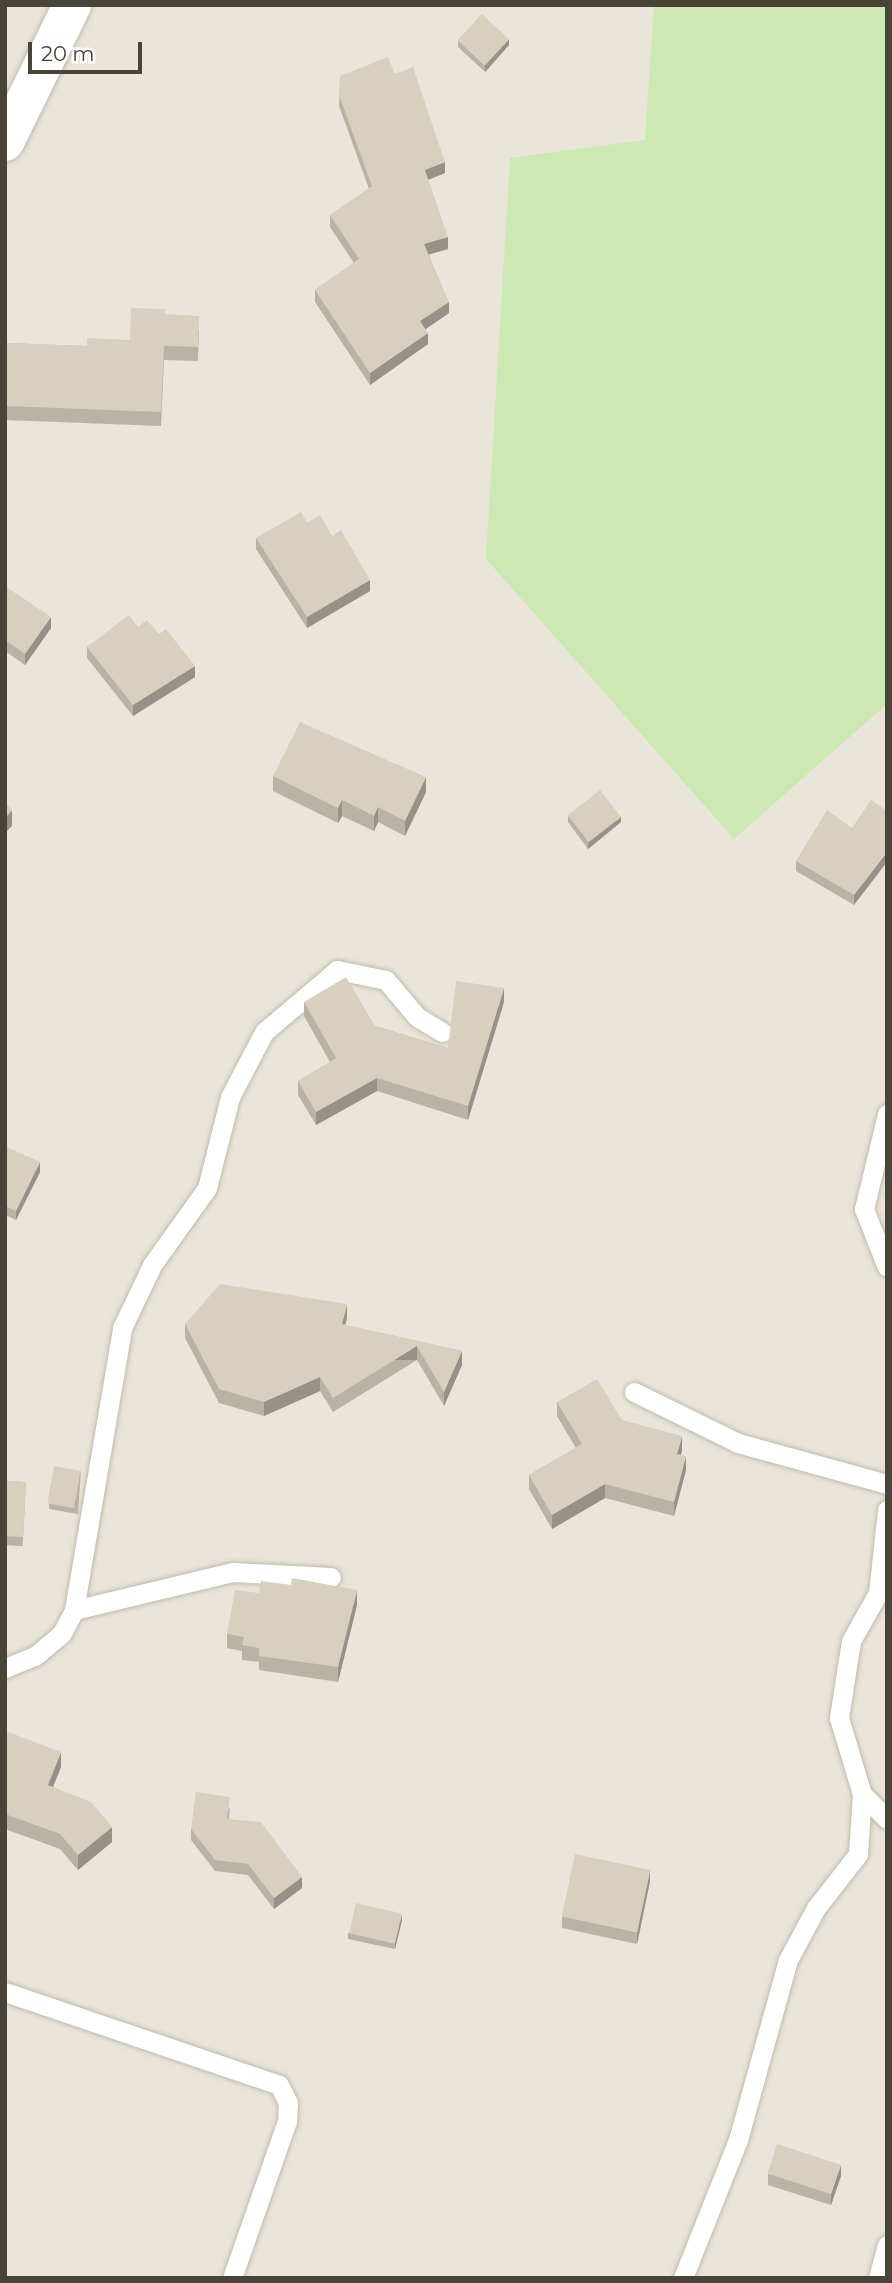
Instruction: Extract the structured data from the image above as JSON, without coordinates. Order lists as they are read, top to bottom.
{
  "scale_bar": "20 m"
}
